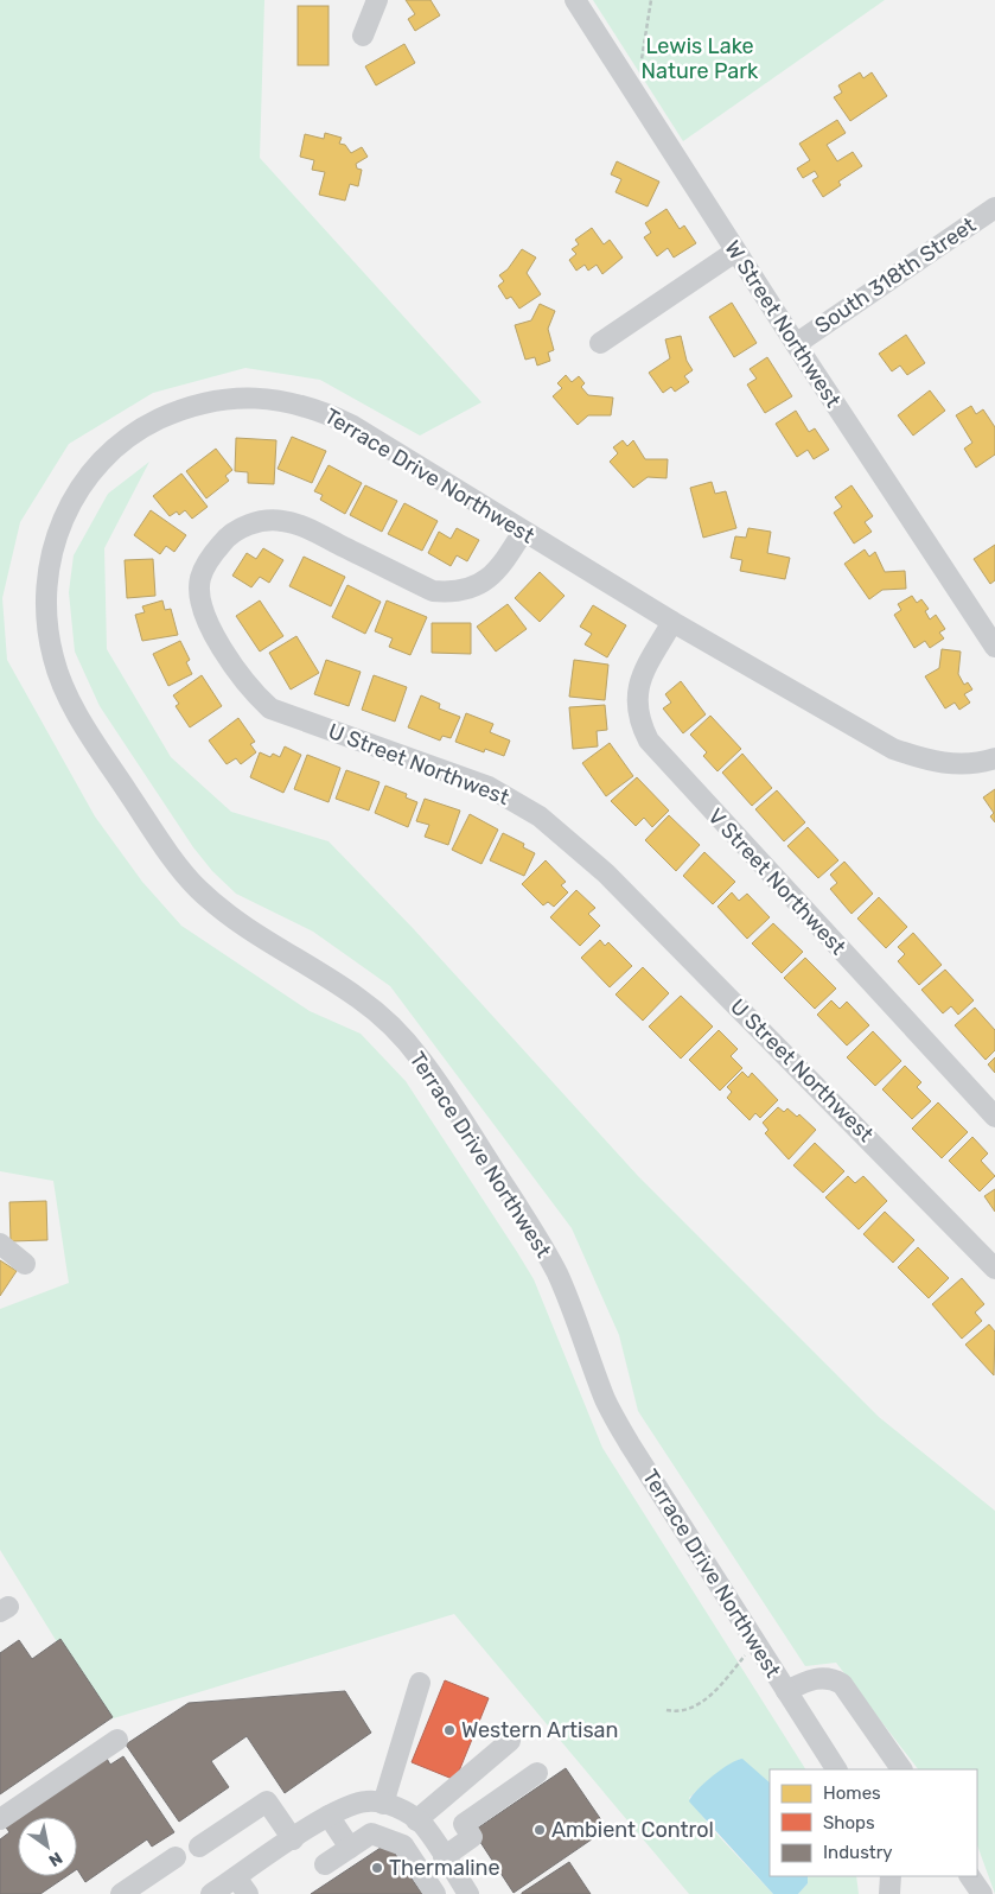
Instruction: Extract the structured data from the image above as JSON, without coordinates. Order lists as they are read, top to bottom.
{
  "streets": {
    "street": [
      "South 318th Street",
      "W Street Northwest",
      "Terrace Drive Northwest",
      "U Street Northwest",
      "V Street Northwest"
    ]
  },
  "crossings": [
    ["South 318th Street", "W Street Northwest"],
    ["Terrace Drive Northwest", "U Street Northwest"],
    ["Terrace Drive Northwest", "V Street Northwest"]
  ],
  "parks": ["Lewis Lake Nature Park"],
  "places": ["Western Artisan", "Ambient Control", "Thermaline"],
  "legend": ["Homes", "Shops", "Industry"],
  "north": "bottom right"
}
